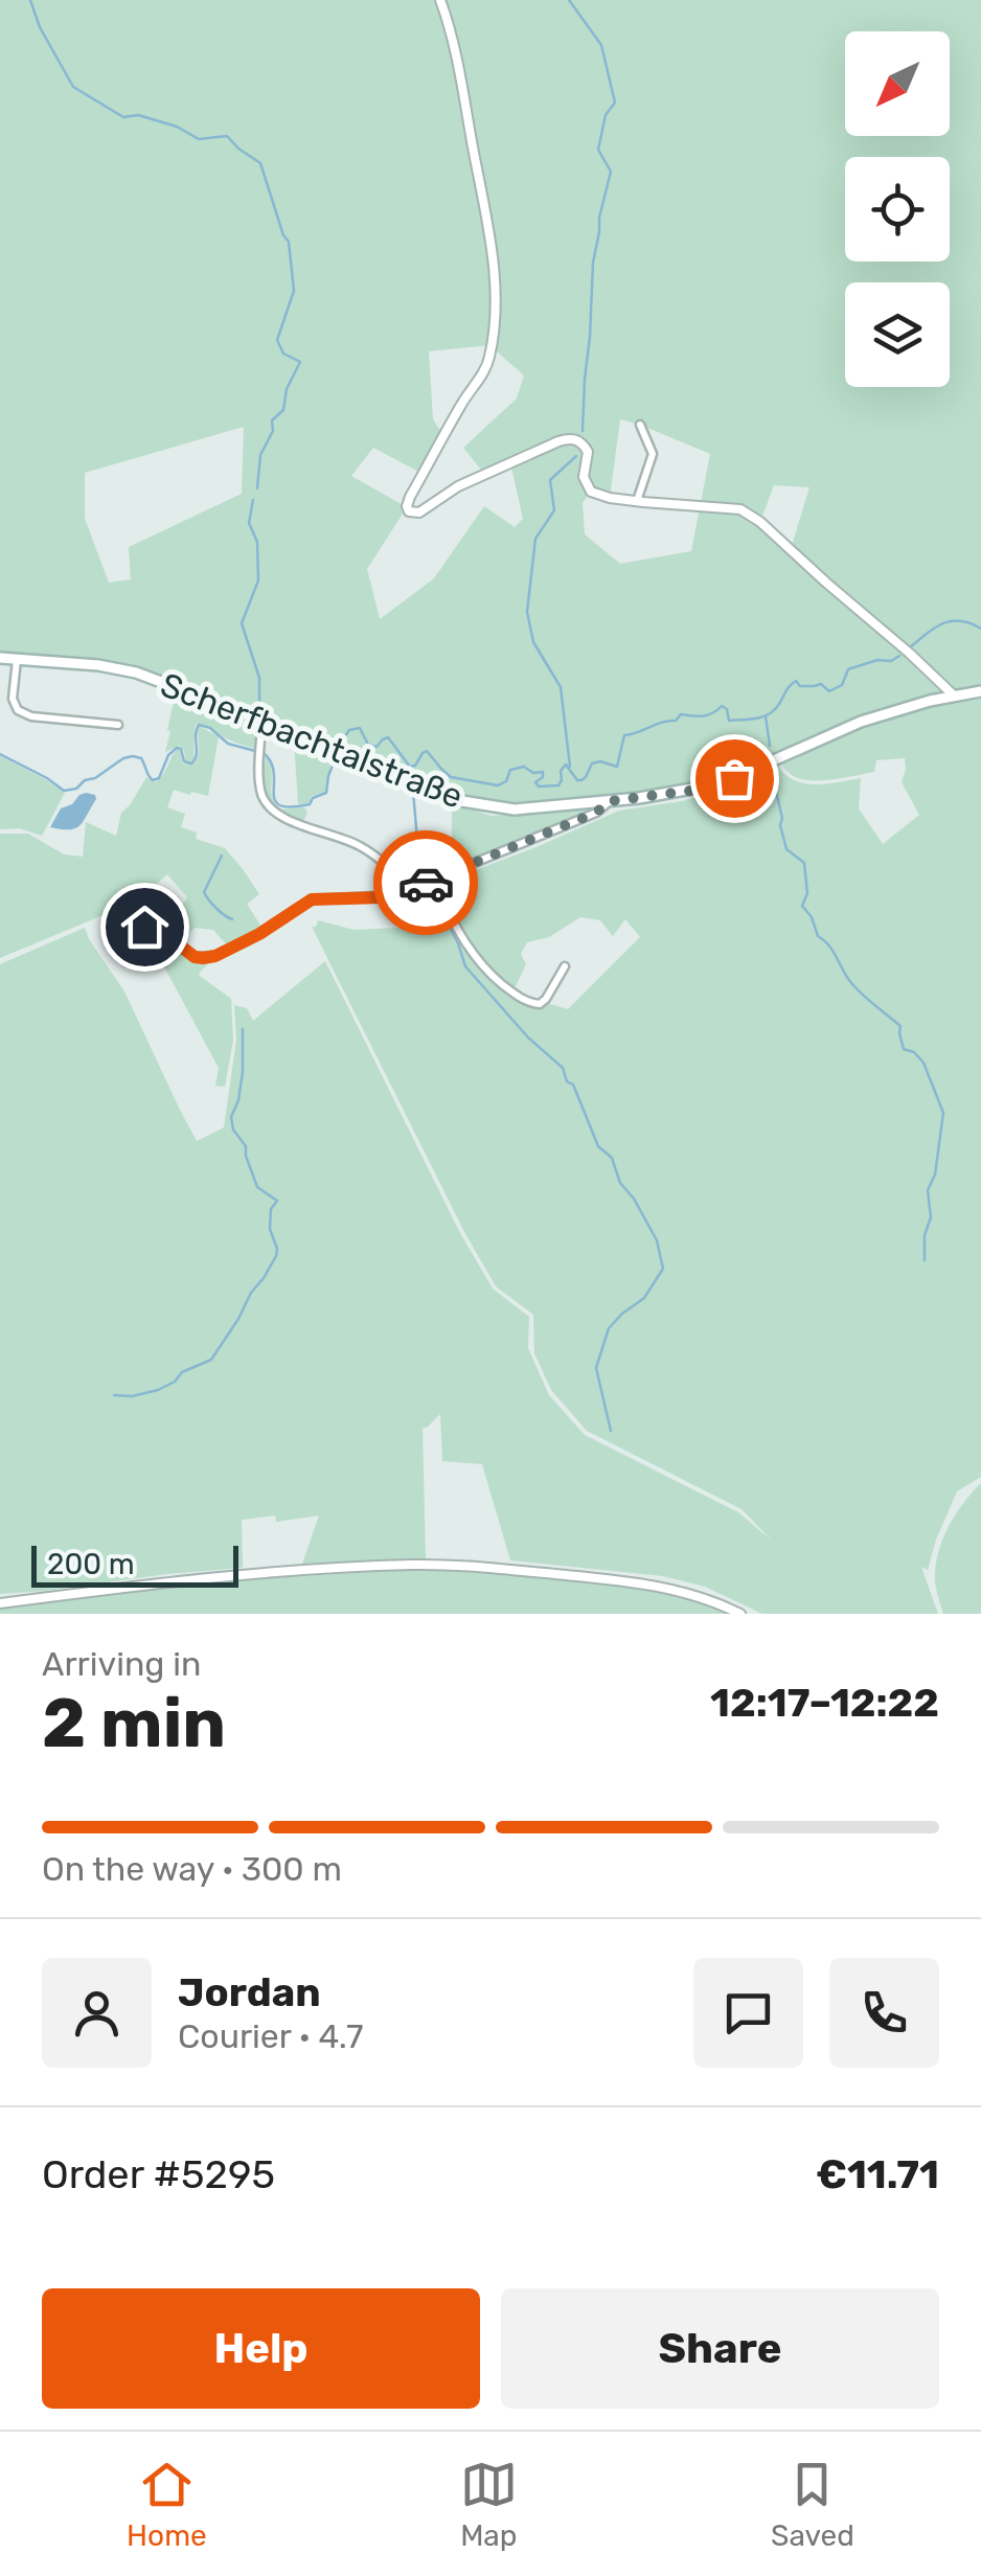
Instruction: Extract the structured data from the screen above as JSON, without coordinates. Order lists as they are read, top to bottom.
{
  "streets": {
    "main road": ["Scherfbachtalstraße"]
  },
  "scale_bar": "200 m",
  "north": "bottom left",
  "page": {
    "scale": "200 m",
    "heading": ["2 min", "Arriving in", "12:17–12:22"],
    "panel": [
      "Jordan",
      "Courier · 4.7",
      "Order #5295",
      "€11.71"
    ],
    "bar": "On the way · 300 m",
    "buttons": ["Help", "Share"],
    "tabs": ["Home", "Map", "Saved"]
  }
}
